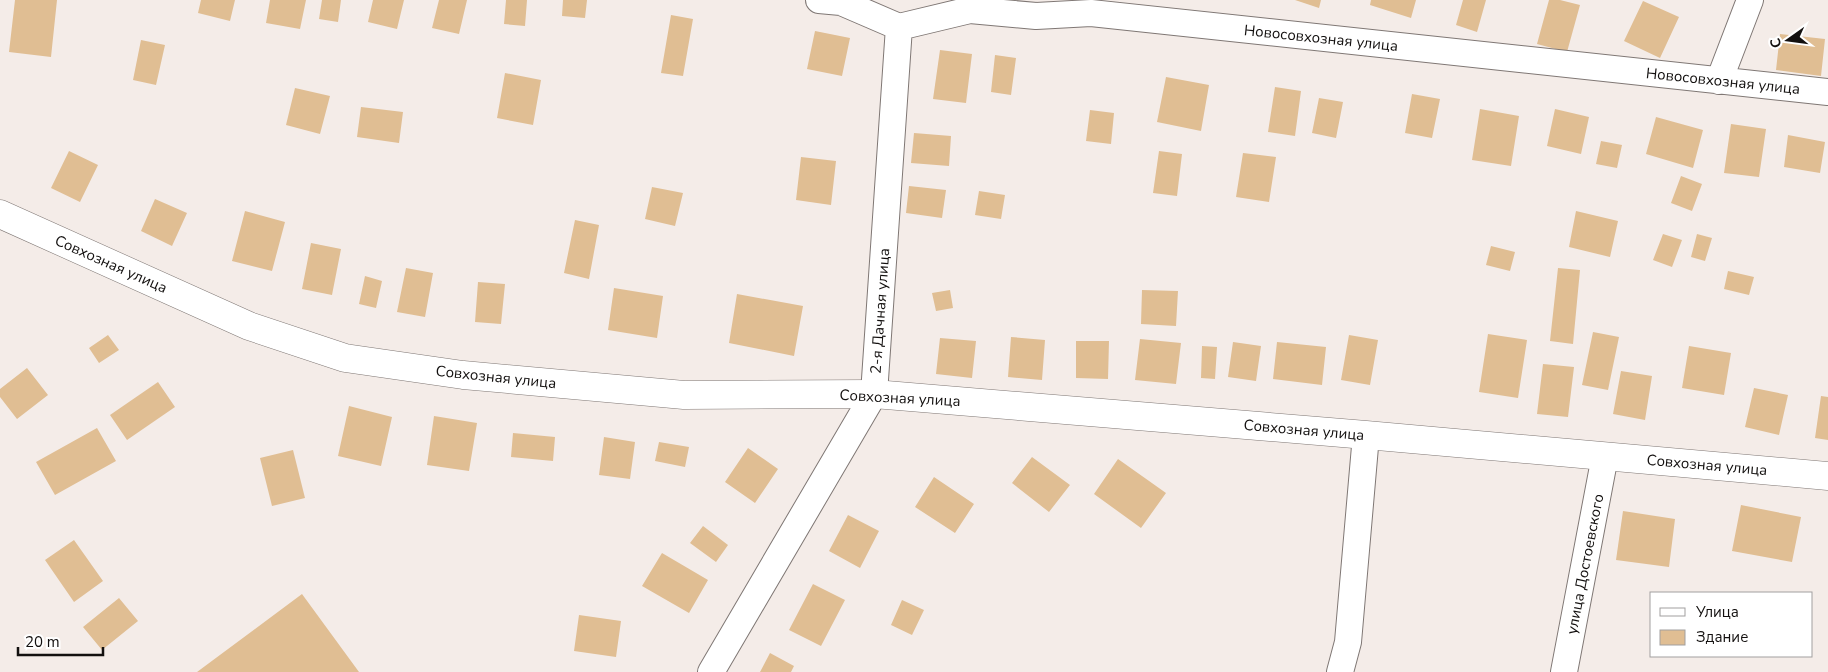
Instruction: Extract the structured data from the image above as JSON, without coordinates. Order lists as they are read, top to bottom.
{
  "streets": {
    "street": [
      "Новосовхозная улица",
      "Совхозная улица",
      "2-я Дачная улица",
      "улица Достоевского"
    ]
  },
  "crossings": [
    ["Новосовхозная улица", "2-я Дачная улица"],
    ["Совхозная улица", "2-я Дачная улица"],
    ["Совхозная улица", "улица Достоевского"]
  ],
  "legend": ["Улица", "Здание"],
  "scale_bar": "20 m",
  "north": "left"
}
